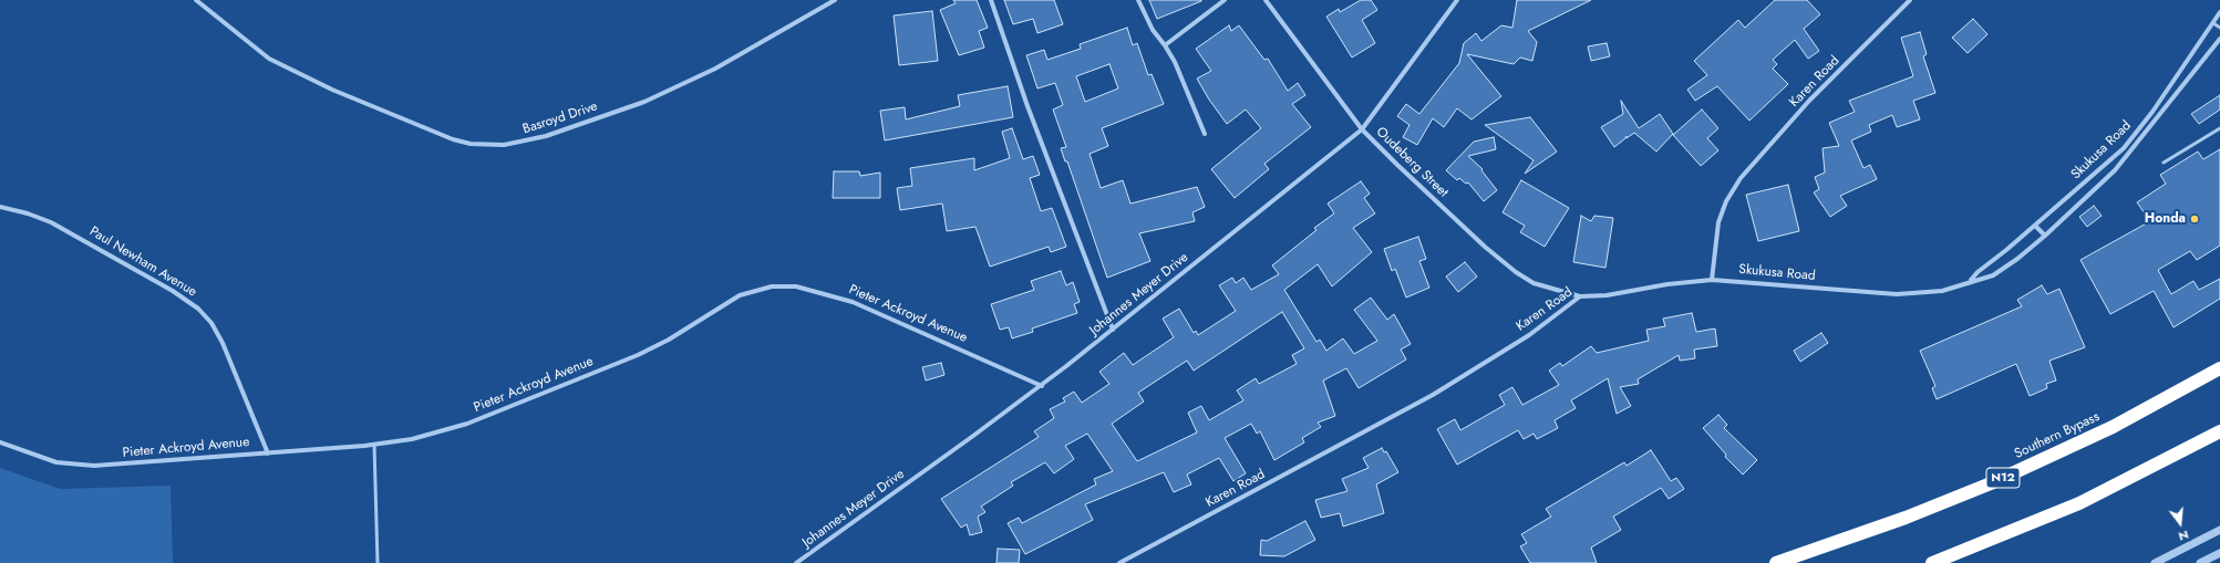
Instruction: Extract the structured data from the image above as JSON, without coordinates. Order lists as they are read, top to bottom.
{
  "streets": {
    "highway": ["Southern Bypass", "N12"],
    "street": [
      "Karen Road",
      "Basroyd Drive",
      "Skukusa Road",
      "Oudeberg Street",
      "Paul Newham Avenue",
      "Johannes Meyer Drive",
      "Pieter Ackroyd Avenue"
    ]
  },
  "crossings": [
    ["Karen Road", "Skukusa Road"],
    ["Karen Road", "Oudeberg Street"],
    ["Oudeberg Street", "Johannes Meyer Drive"],
    ["Paul Newham Avenue", "Pieter Ackroyd Avenue"],
    ["Johannes Meyer Drive", "Pieter Ackroyd Avenue"]
  ],
  "places": ["Honda"],
  "north": "bottom"
}
